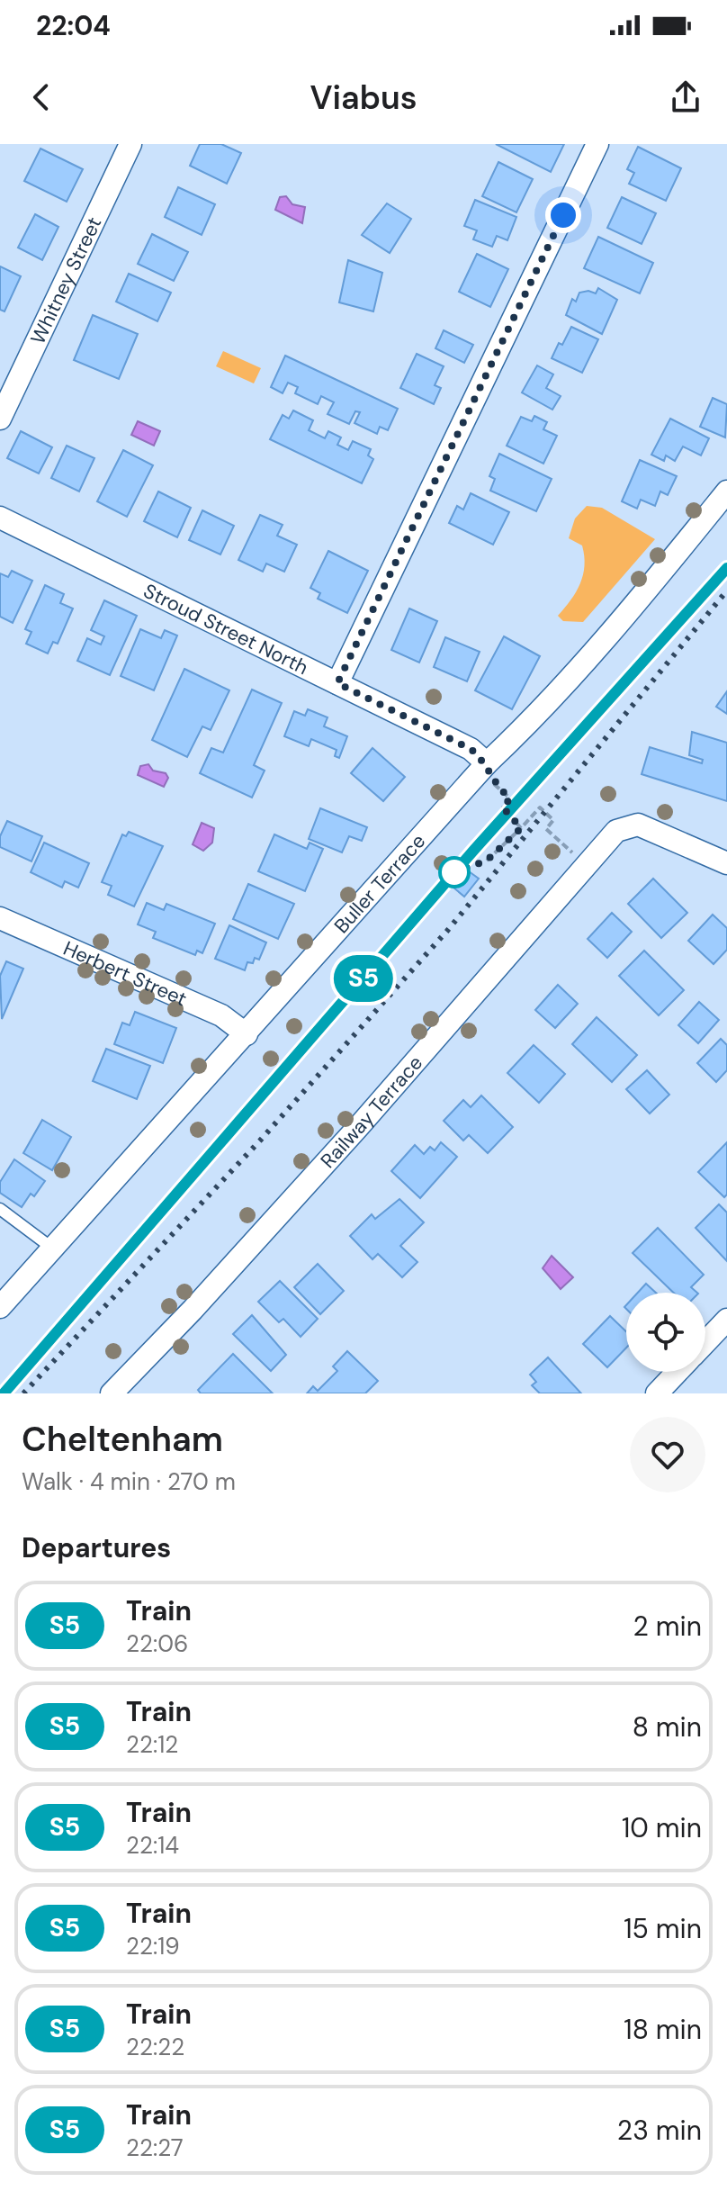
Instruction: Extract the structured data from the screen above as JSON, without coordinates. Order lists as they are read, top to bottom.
{
  "streets": {
    "street": [
      "Whitney Street",
      "Stroud Street North",
      "Buller Terrace",
      "Herbert Street",
      "Railway Terrace"
    ]
  },
  "crossings": [
    ["Stroud Street North", "Buller Terrace"],
    ["Buller Terrace", "Herbert Street"]
  ],
  "page": {
    "status": "22:04",
    "header": "Viabus",
    "on_map": "S5",
    "heading": [
      ["Cheltenham", "Walk · 4 min · 270 m"],
      "Departures"
    ],
    "list": [
      {
        "mark": "S5",
        "name": "Train",
        "note": "22:06",
        "value": "2 min"
      },
      {
        "mark": "S5",
        "name": "Train",
        "note": "22:12",
        "value": "8 min"
      },
      {
        "mark": "S5",
        "name": "Train",
        "note": "22:14",
        "value": "10 min"
      },
      {
        "mark": "S5",
        "name": "Train",
        "note": "22:19",
        "value": "15 min"
      },
      {
        "mark": "S5",
        "name": "Train",
        "note": "22:22",
        "value": "18 min"
      },
      {
        "mark": "S5",
        "name": "Train",
        "note": "22:27",
        "value": "23 min"
      }
    ]
  }
}
